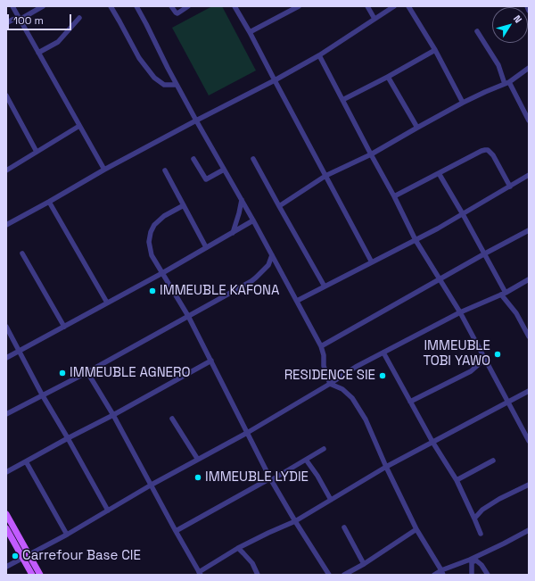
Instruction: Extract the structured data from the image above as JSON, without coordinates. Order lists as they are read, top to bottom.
{
  "places": [
    "IMMEUBLE KAFONA",
    "IMMEUBLE TOBI YAWO",
    "IMMEUBLE AGNERO",
    "RESIDENCE SIE",
    "IMMEUBLE LYDIE",
    "Carrefour Base CIE"
  ],
  "scale_bar": "100 m",
  "north": "top right"
}
